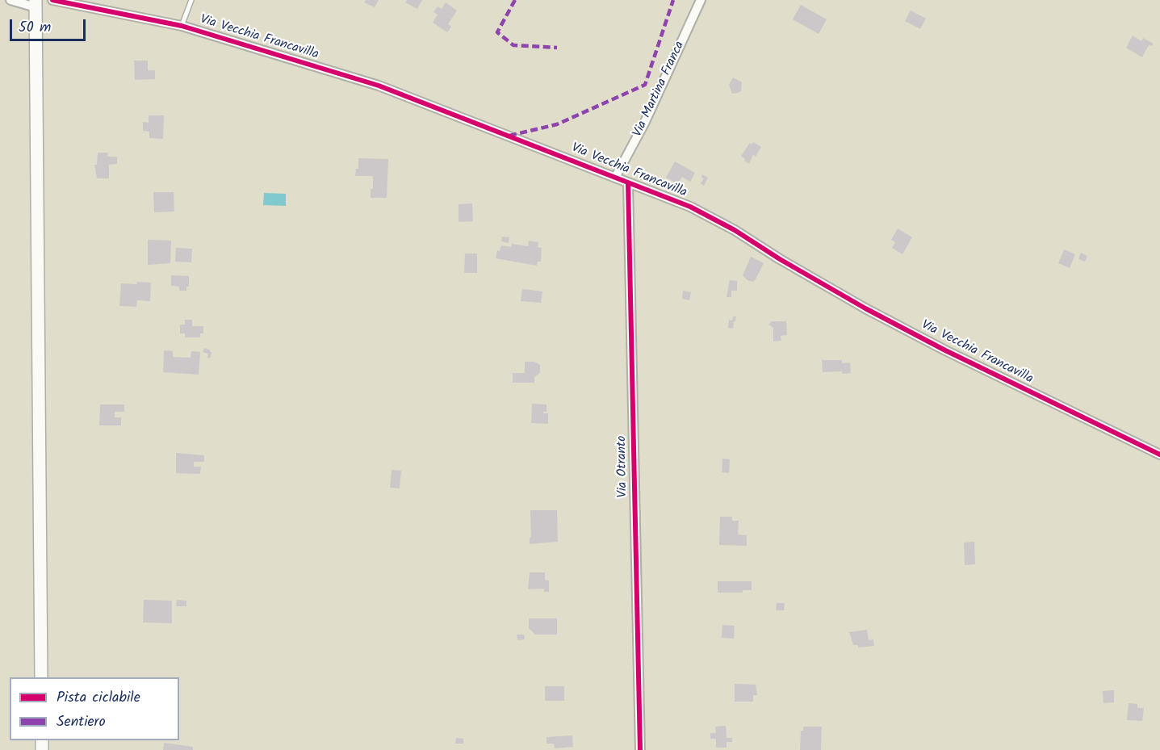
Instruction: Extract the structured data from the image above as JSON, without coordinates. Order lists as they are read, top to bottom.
{
  "streets": {
    "street": ["Via Vecchia Francavilla", "Via Martina Franca", "Via Otranto"]
  },
  "crossings": [
    ["Via Vecchia Francavilla", "Via Martina Franca"],
    ["Via Vecchia Francavilla", "Via Otranto"]
  ],
  "legend": ["Pista ciclabile", "Sentiero"],
  "scale_bar": "50 m"
}
